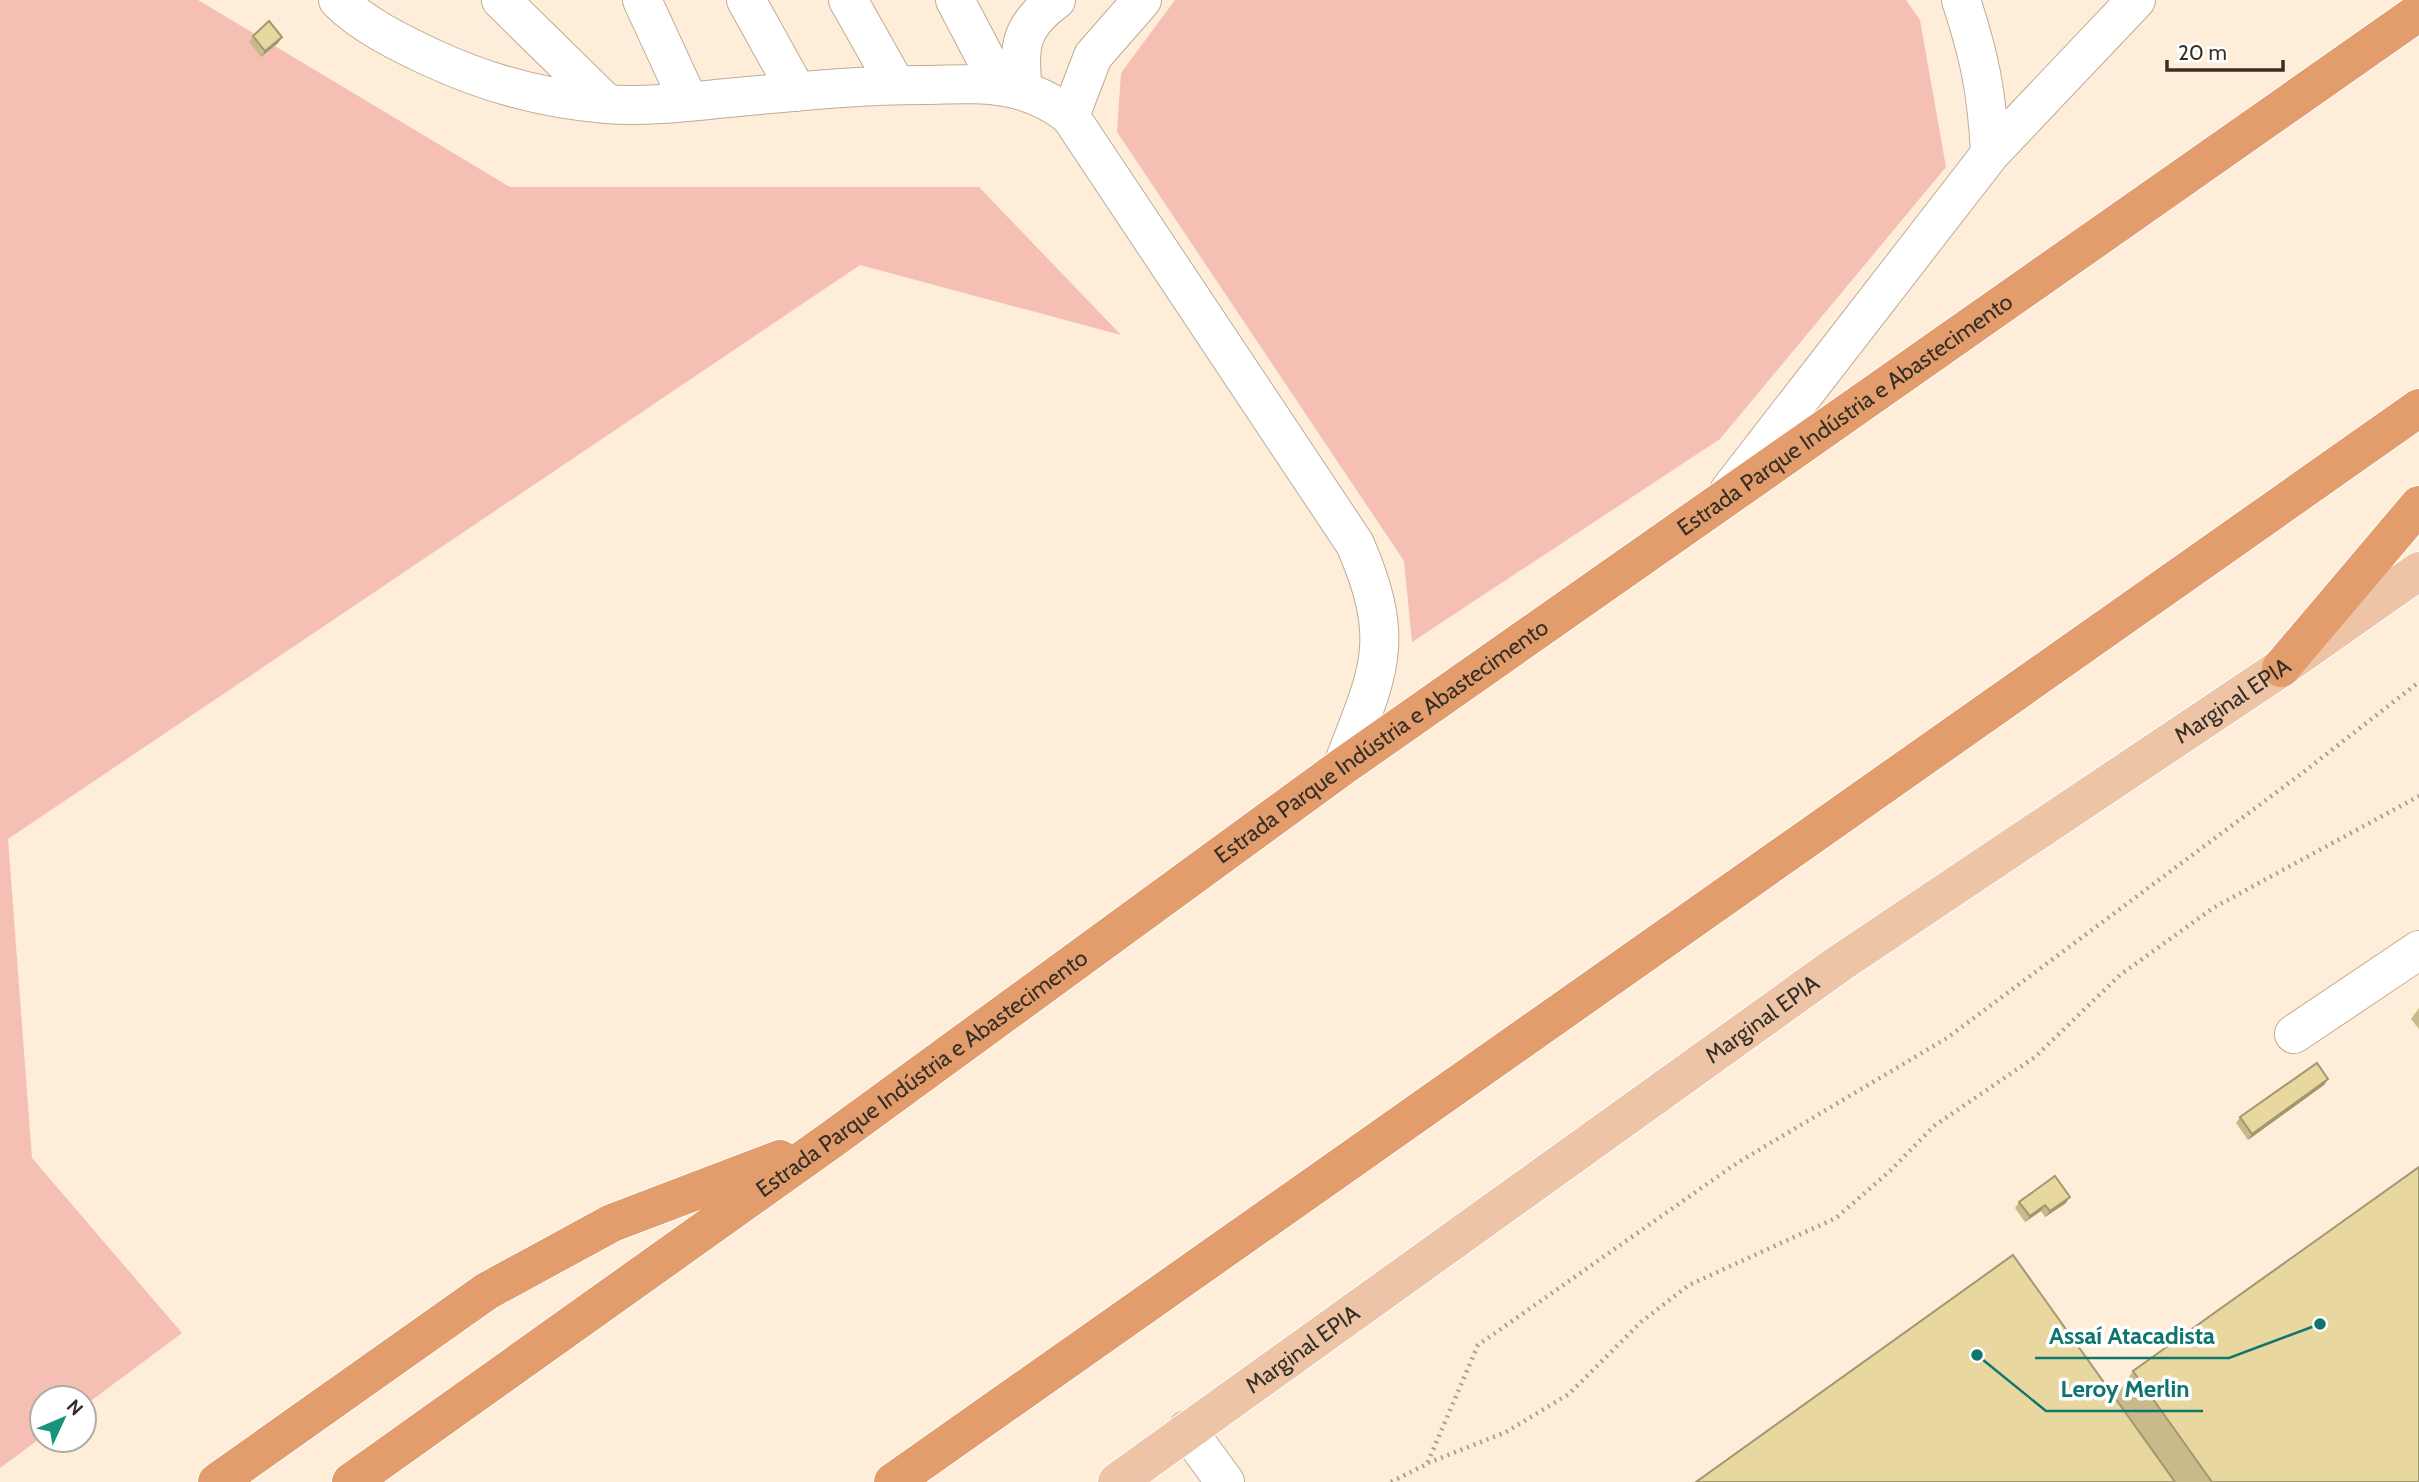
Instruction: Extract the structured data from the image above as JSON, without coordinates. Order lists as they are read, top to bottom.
{
  "streets": {
    "highway": ["Estrada Parque Indústria e Abastecimento"],
    "main road": ["Marginal EPIA"]
  },
  "places": ["Assaí Atacadista", "Leroy Merlin"],
  "scale_bar": "20 m",
  "north": "top right"
}
